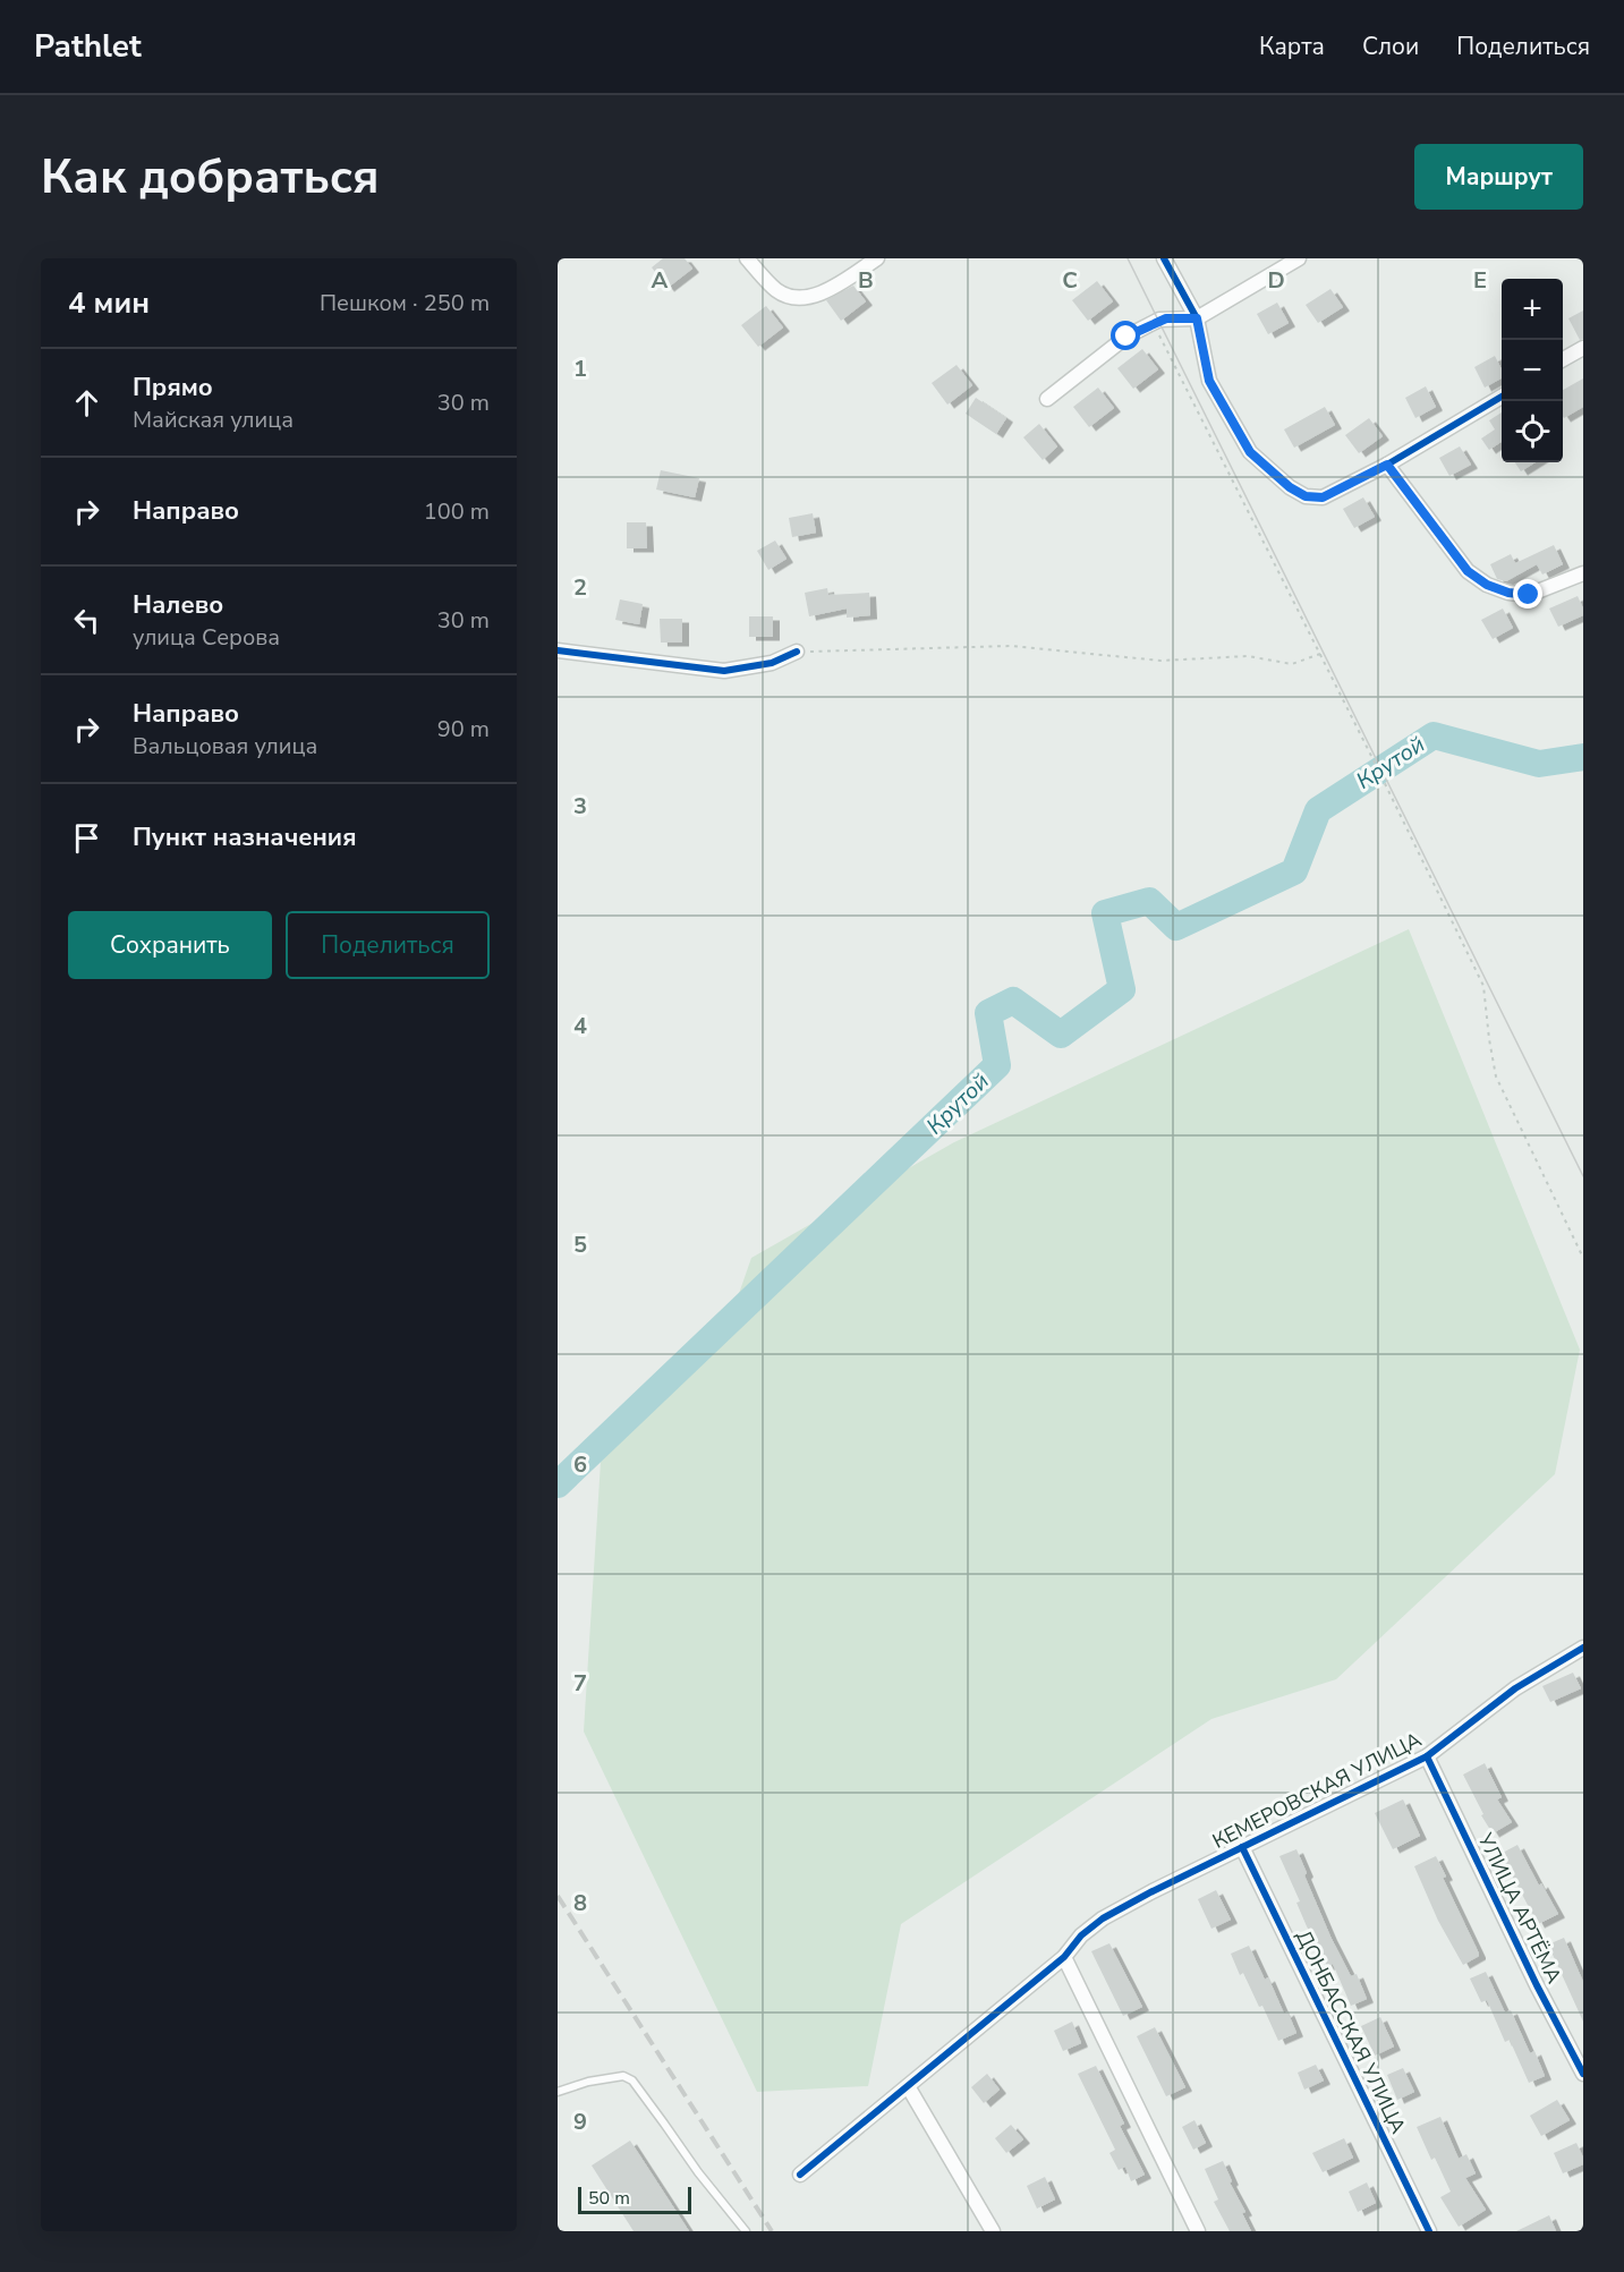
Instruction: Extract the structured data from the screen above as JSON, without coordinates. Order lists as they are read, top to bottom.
{
  "streets": {
    "street": ["КЕМЕРОВСКАЯ УЛИЦА", "УЛИЦА АРТЁМА", "ДОНБАССКАЯ УЛИЦА"]
  },
  "crossings": [
    ["КЕМЕРОВСКАЯ УЛИЦА", "УЛИЦА АРТЁМА"],
    ["КЕМЕРОВСКАЯ УЛИЦА", "ДОНБАССКАЯ УЛИЦА"]
  ],
  "water": ["Крутой"],
  "scale_bar": "50 m",
  "page": {
    "header": "Pathlet",
    "nav": ["Карта", "Слои", "Поделиться"],
    "buttons": [
      "Маршрут",
      ["Сохранить", "Поделиться"]
    ],
    "title": "Как добраться",
    "heading": ["4 мин", "Пешком · 250 m"],
    "map_buttons": ["+", "−"],
    "list": [
      ["Прямо", "Майская улица", "30 m"],
      ["Направо", "100 m"],
      ["Налево", "улица Серова", "30 m"],
      ["Направо", "Вальцовая улица", "90 m"],
      "Пункт назначения"
    ],
    "scale": "50 m"
  },
  "grid": {
    "columns": [
      "A",
      "B",
      "C",
      "D",
      "E"
    ],
    "rows": [
      "1",
      "2",
      "3",
      "4",
      "5",
      "6",
      "7",
      "8",
      "9"
    ]
  }
}
